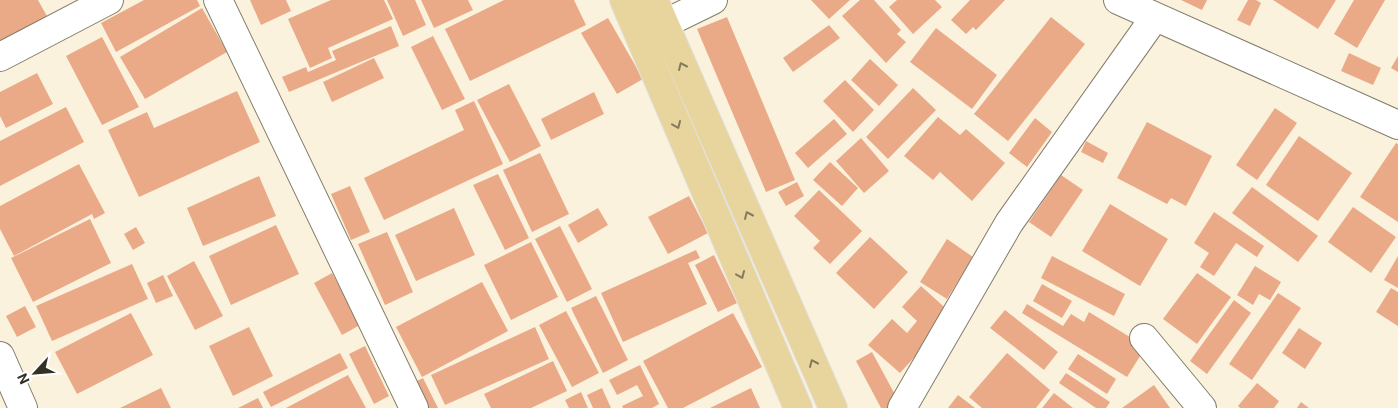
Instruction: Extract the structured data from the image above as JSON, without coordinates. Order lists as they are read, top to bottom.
{
  "north": "bottom left"
}
